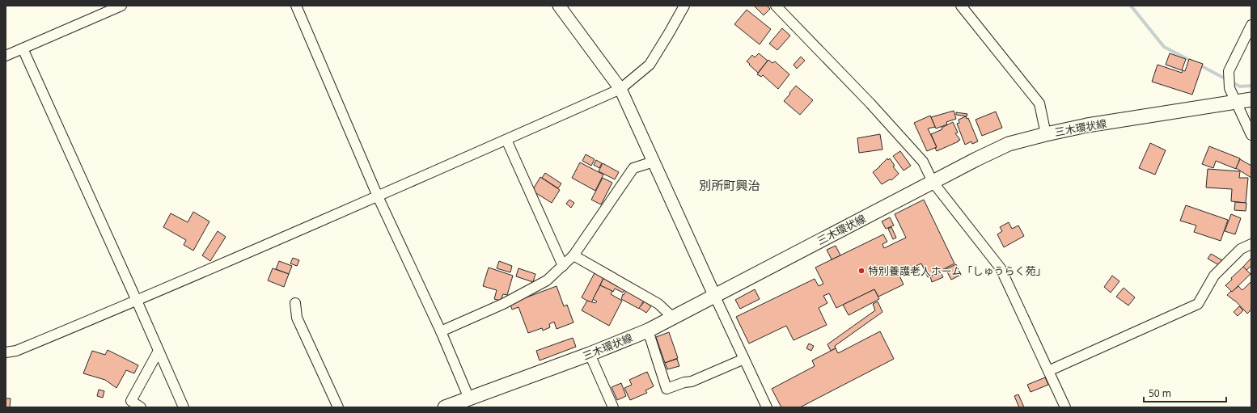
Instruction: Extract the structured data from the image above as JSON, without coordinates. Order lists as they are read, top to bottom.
{
  "streets": {
    "main road": ["三木環状線"]
  },
  "districts": ["別所町興治"],
  "places": ["特別養護老人ホーム「しゅうらく苑」"],
  "scale_bar": "50 m"
}
